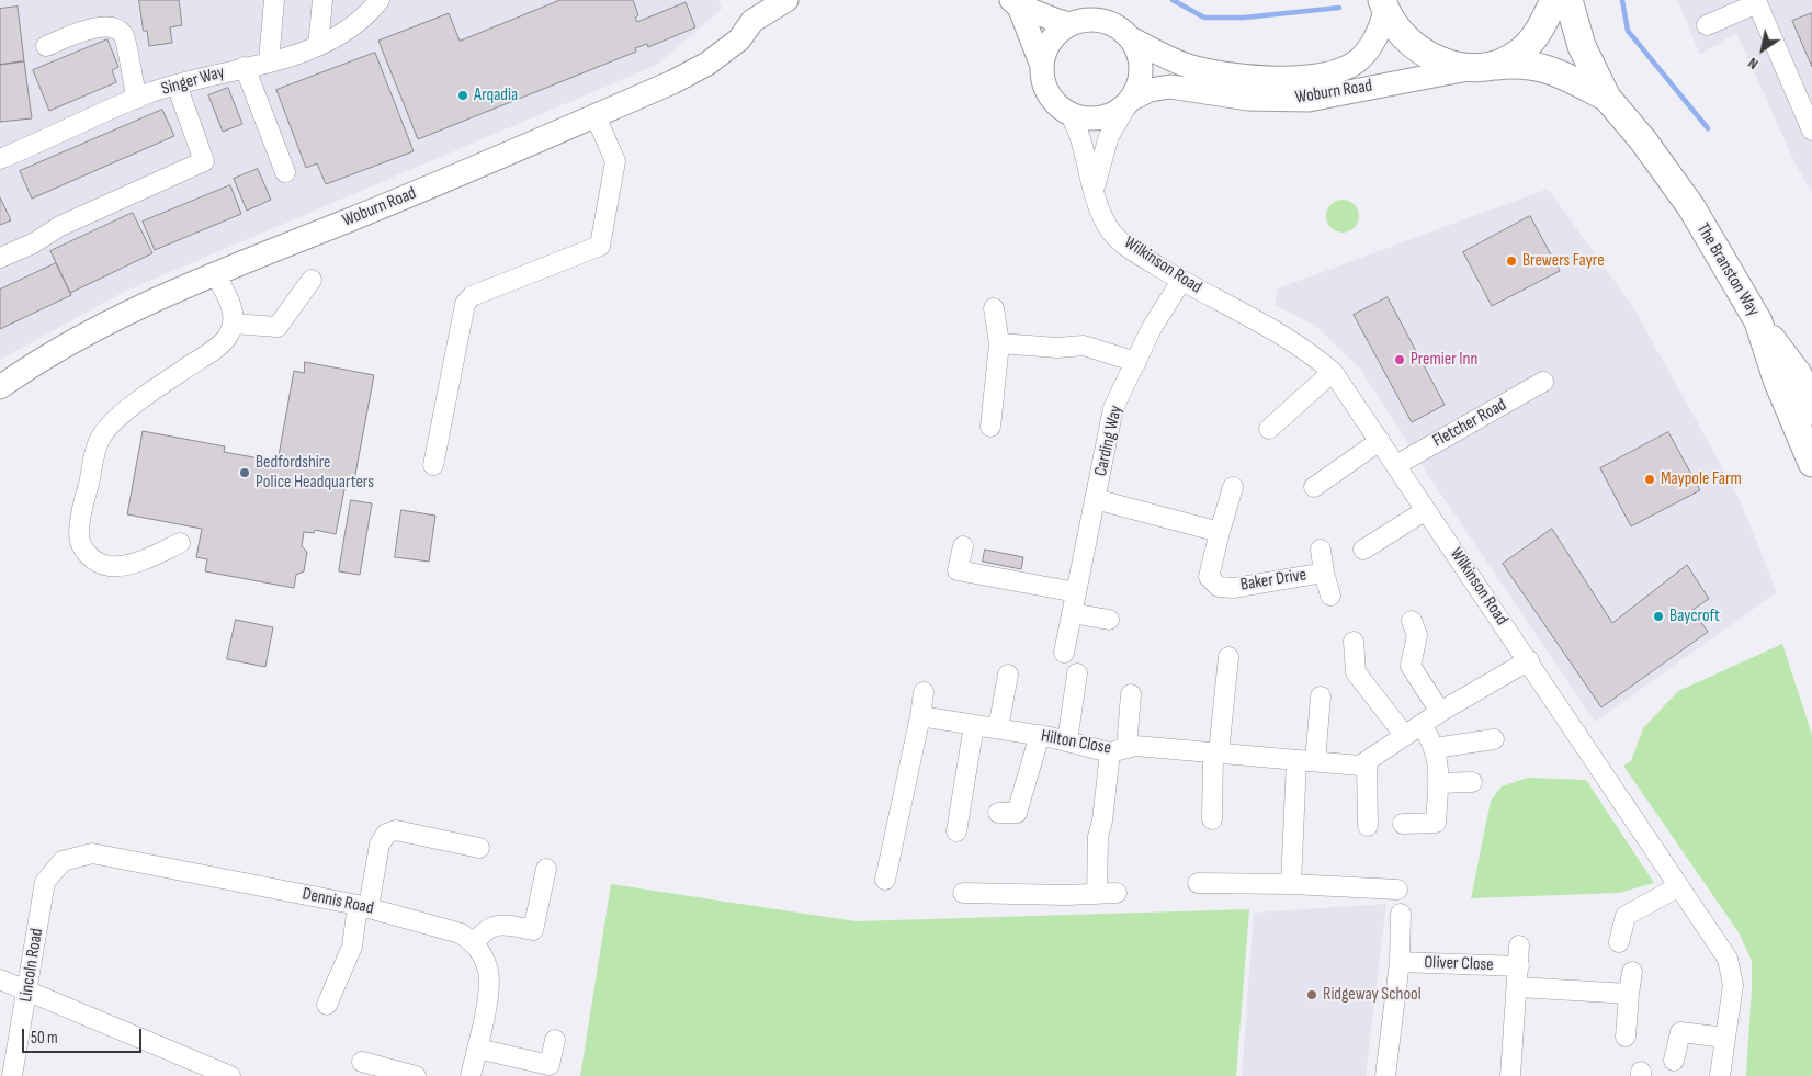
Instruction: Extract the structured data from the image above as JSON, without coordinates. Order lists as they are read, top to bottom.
{
  "streets": {
    "highway": ["The Branston Way"],
    "main road": ["Woburn Road"],
    "street": [
      "Singer Way",
      "Wilkinson Road",
      "Fletcher Road",
      "Carding Way",
      "Baker Drive",
      "Hilton Close",
      "Dennis Road",
      "Oliver Close",
      "Lincoln Road"
    ]
  },
  "crossings": [
    ["Woburn Road", "Wilkinson Road"],
    ["Woburn Road", "The Branston Way"],
    ["Wilkinson Road", "Fletcher Road"],
    ["Wilkinson Road", "Carding Way"],
    ["Wilkinson Road", "Hilton Close"],
    ["Dennis Road", "Lincoln Road"]
  ],
  "places": [
    "Arqadia",
    "Brewers Fayre",
    "Premier Inn",
    "Bedfordshire Police Headquarters",
    "Maypole Farm",
    "Baycroft",
    "Ridgeway School"
  ],
  "scale_bar": "50 m",
  "north": "bottom left"
}
